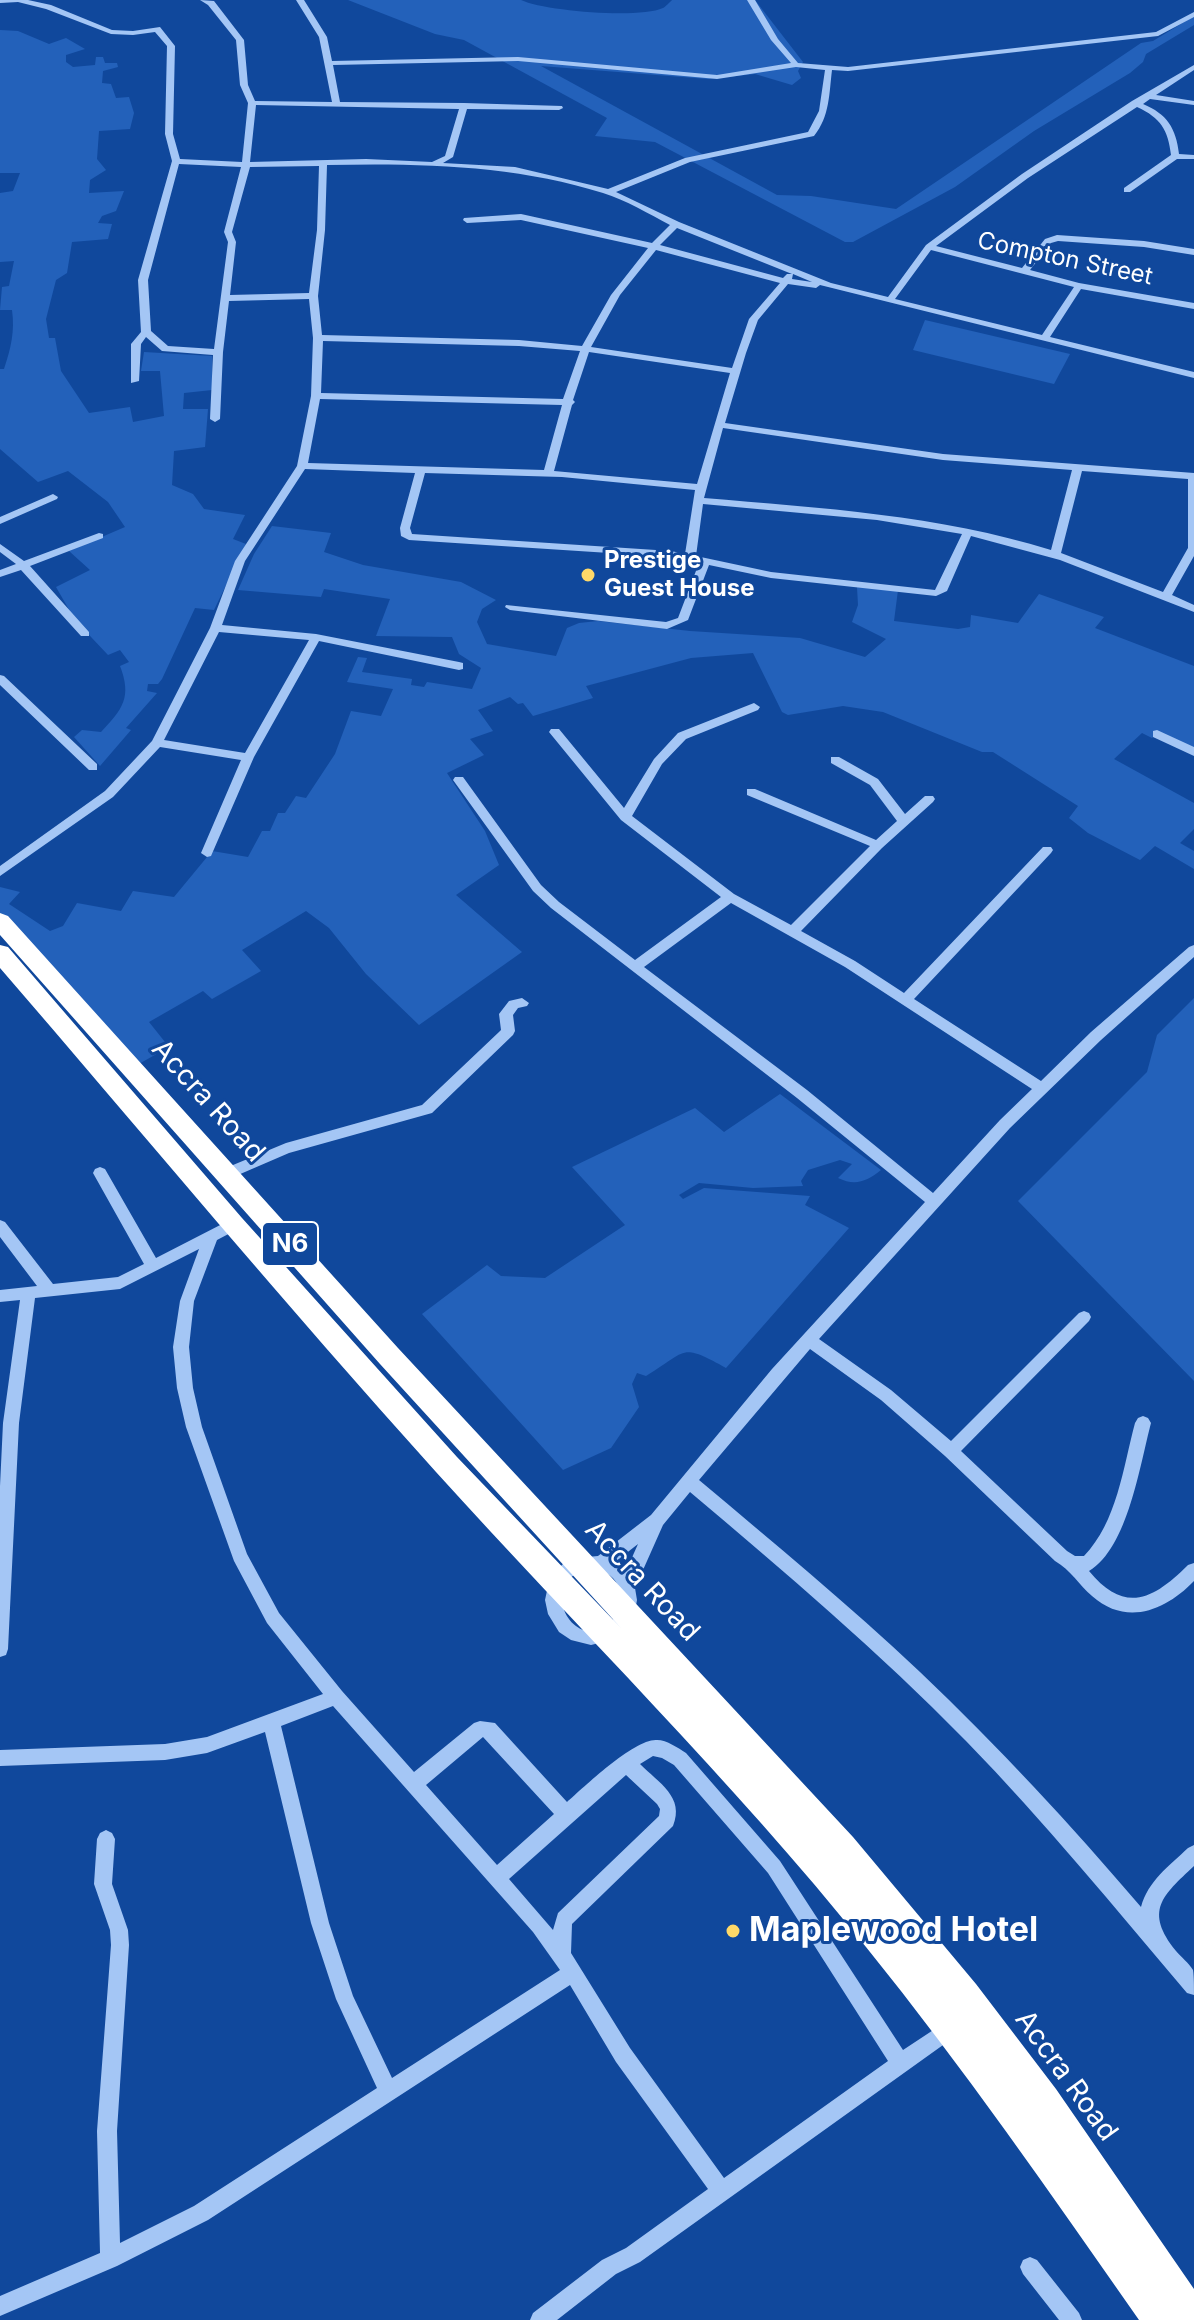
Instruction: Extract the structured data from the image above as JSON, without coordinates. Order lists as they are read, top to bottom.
{
  "streets": {
    "highway": ["Accra Road", "N6"],
    "street": ["Compton Street"]
  },
  "places": ["Prestige Guest House", "Maplewood Hotel"]
}
